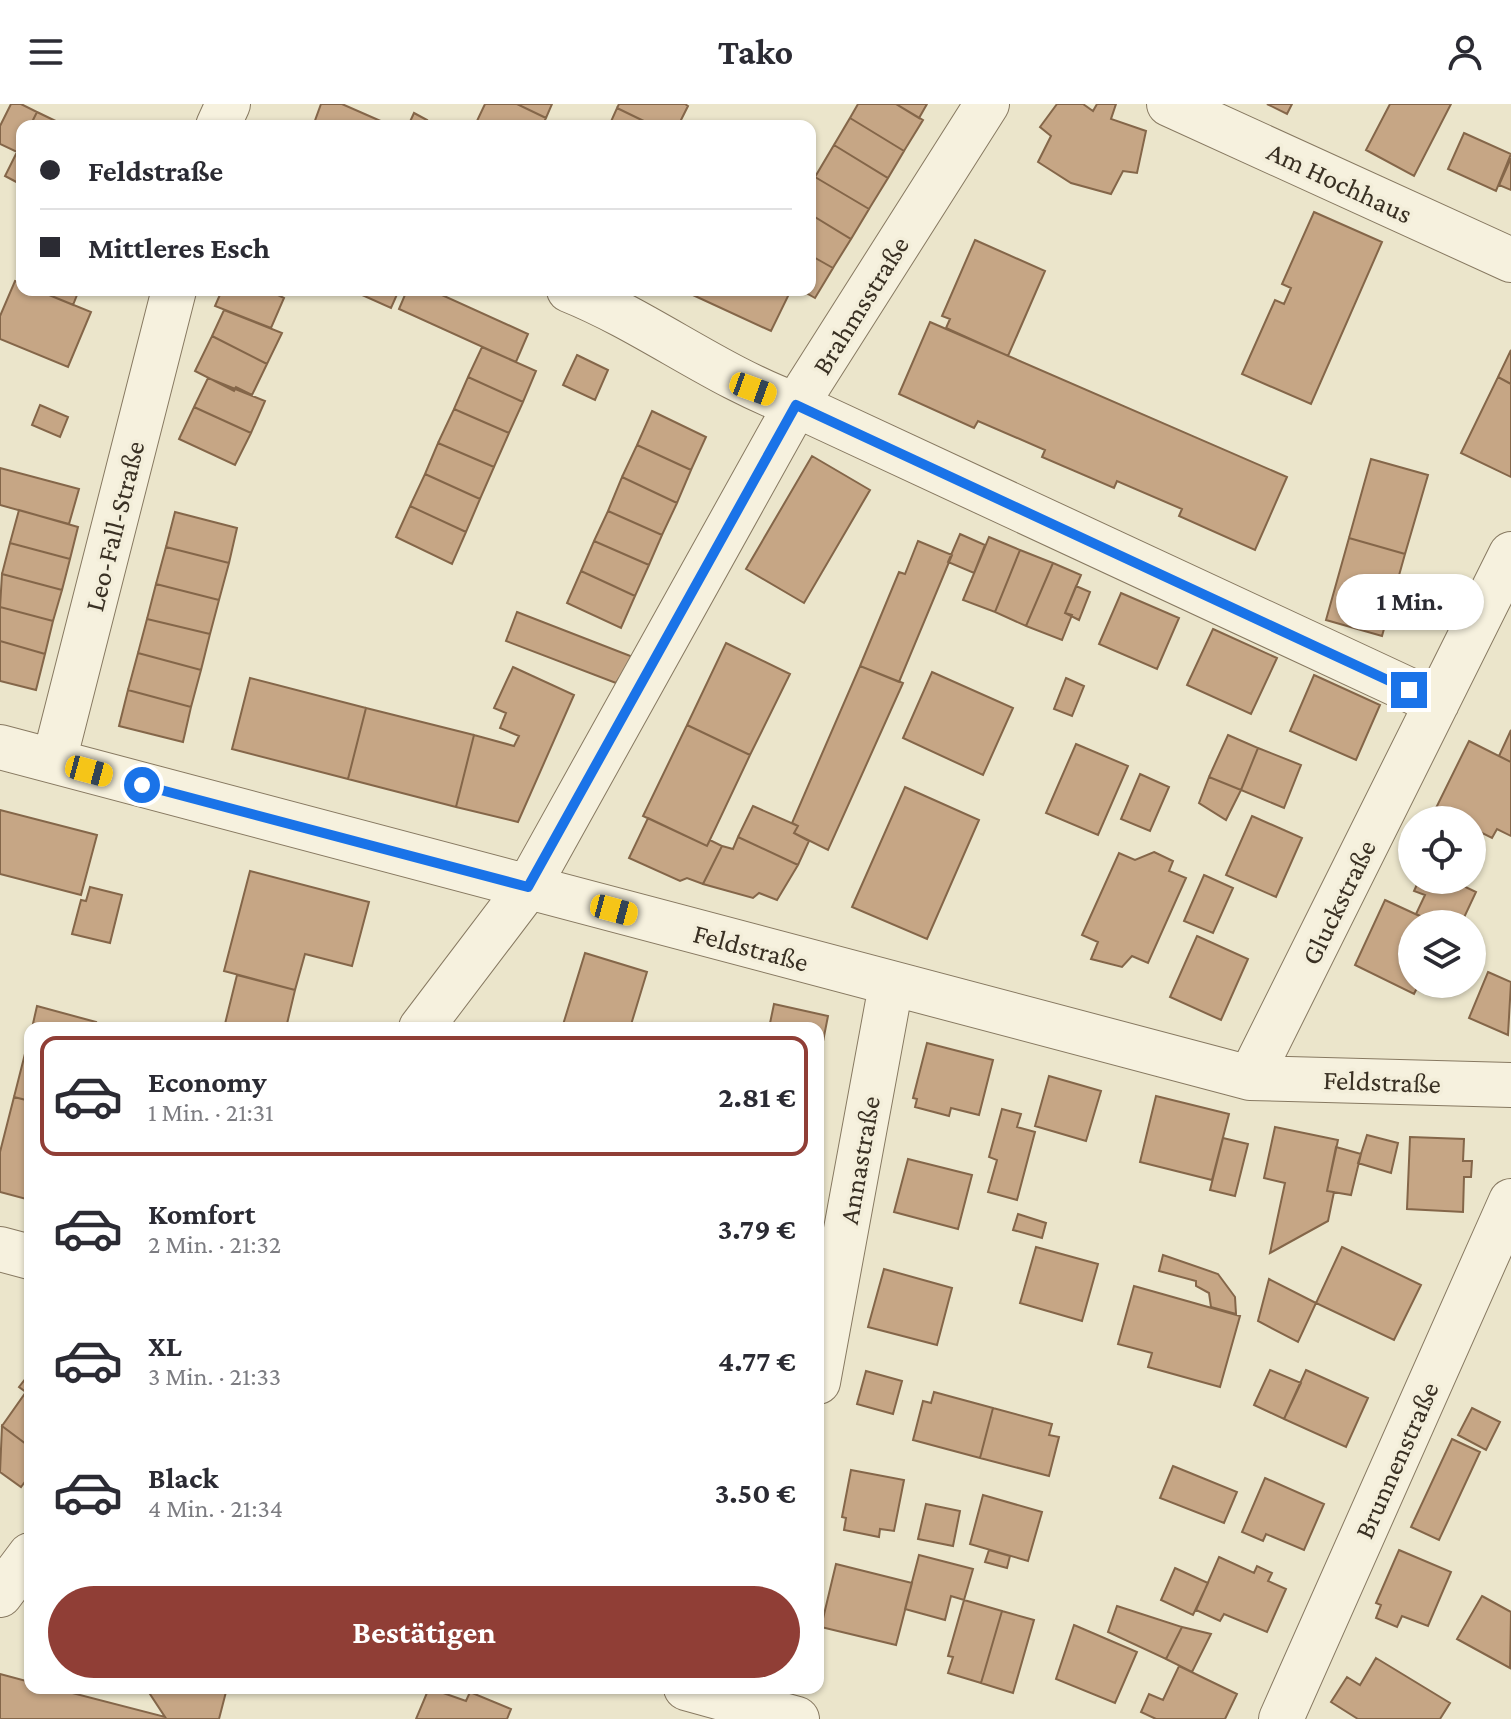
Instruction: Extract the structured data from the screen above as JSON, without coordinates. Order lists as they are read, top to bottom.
{
  "streets": {
    "street": [
      "Am Hochhaus",
      "Brahmsstraße",
      "Leo-Fall-Straße",
      "Gluckstraße",
      "Feldstraße",
      "Annastraße",
      "Brunnenstraße"
    ]
  },
  "crossings": [
    ["Brahmsstraße", "Feldstraße"],
    ["Leo-Fall-Straße", "Feldstraße"],
    ["Gluckstraße", "Feldstraße"],
    ["Feldstraße", "Annastraße"]
  ],
  "page": {
    "header": "Tako",
    "banner": ["Feldstraße", "Mittleres Esch"],
    "bubble": "1 Min.",
    "list": [
      {
        "name": "Economy",
        "note": "1 Min. · 21:31",
        "value": "2.81 €"
      },
      {
        "name": "Komfort",
        "note": "2 Min. · 21:32",
        "value": "3.79 €"
      },
      {
        "name": "XL",
        "note": "3 Min. · 21:33",
        "value": "4.77 €"
      },
      {
        "name": "Black",
        "note": "4 Min. · 21:34",
        "value": "3.50 €"
      }
    ],
    "buttons": "Bestätigen"
  }
}
